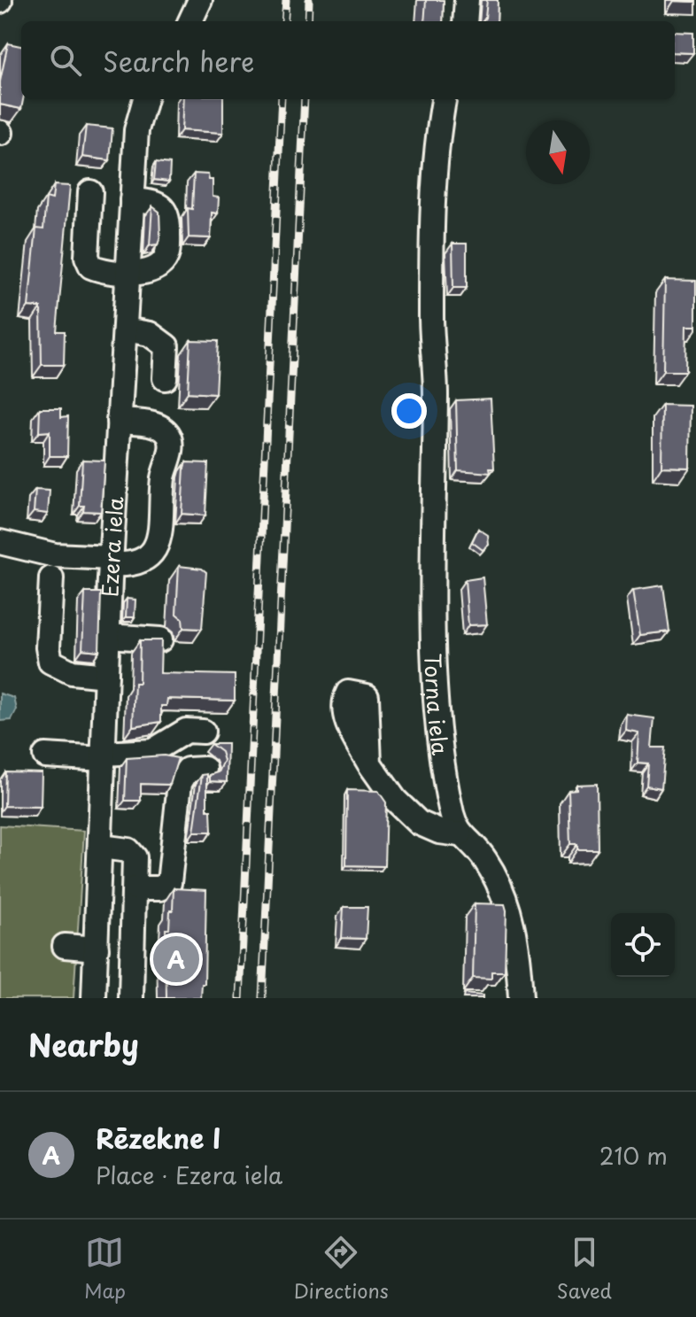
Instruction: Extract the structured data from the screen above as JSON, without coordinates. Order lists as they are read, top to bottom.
{
  "streets": {
    "street": ["Ezera iela", "Torņa iela"]
  },
  "north": "bottom",
  "page": {
    "search": "Search here",
    "pins": "A",
    "heading": "Nearby",
    "list": [
      {
        "mark": "A",
        "name": "Rēzekne I",
        "note": "Place · Ezera iela",
        "value": "210 m"
      }
    ],
    "nav": ["Map", "Directions", "Saved"]
  }
}
